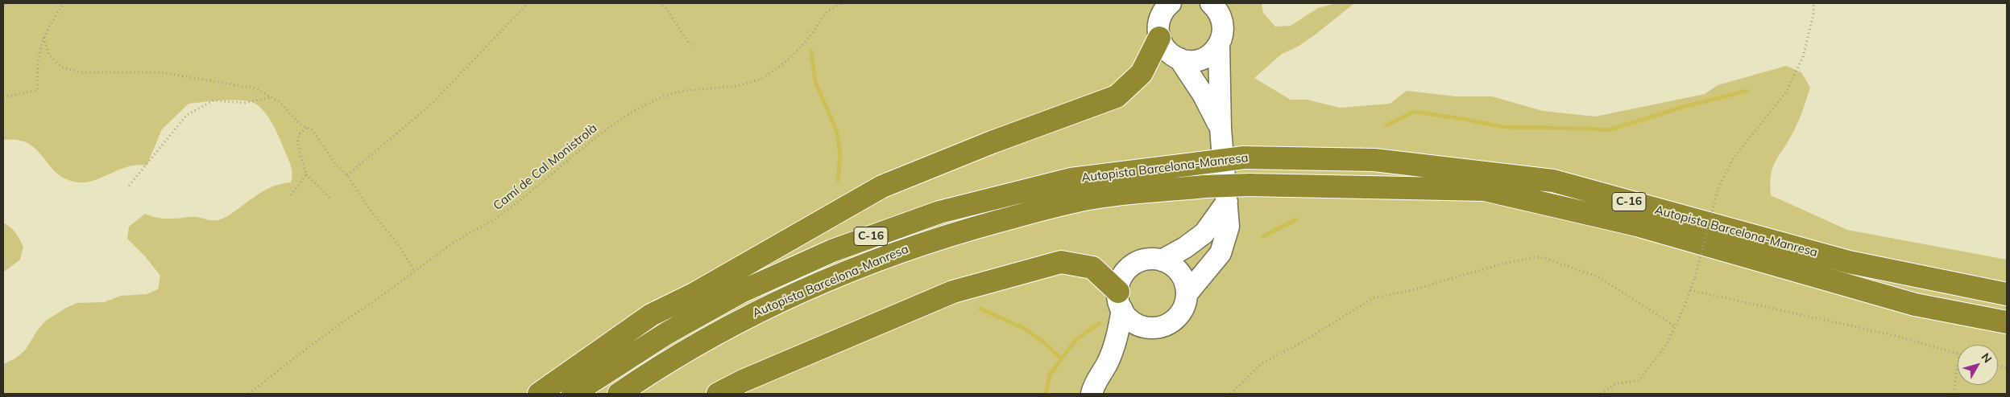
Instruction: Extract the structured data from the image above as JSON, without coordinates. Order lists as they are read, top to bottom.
{
  "streets": {
    "highway": ["Autopista Barcelona-Manresa", "C-16"],
    "path": ["Camí de Cal Monistrolà"]
  },
  "north": "top right"
}
